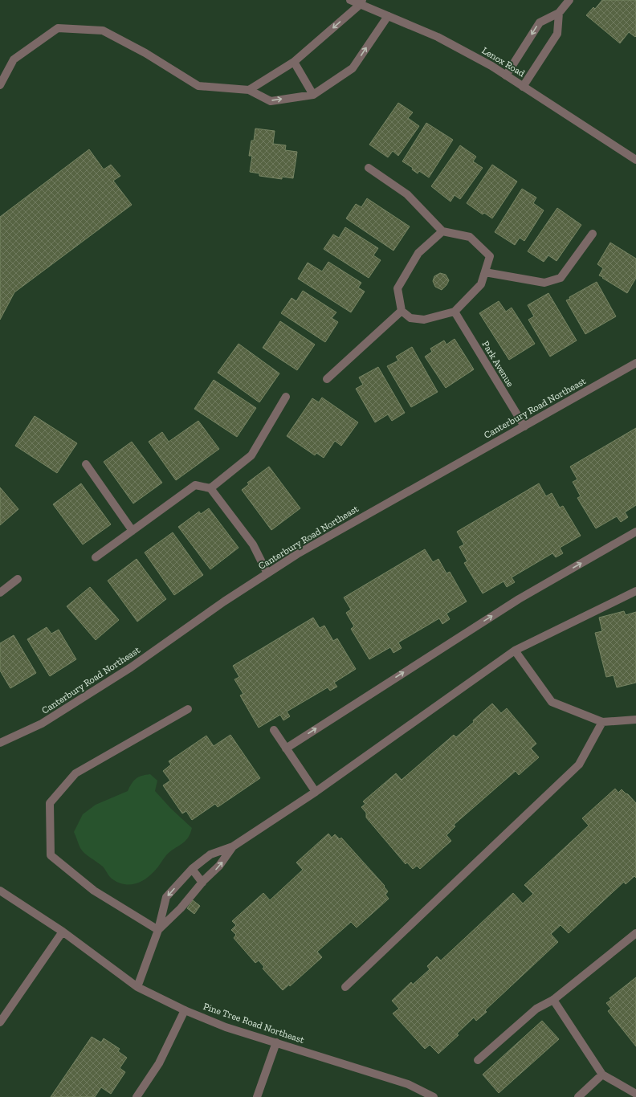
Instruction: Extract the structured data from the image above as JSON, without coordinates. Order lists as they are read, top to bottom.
{
  "streets": {
    "street": [
      "Lenox Road",
      "Park Avenue",
      "Canterbury Road Northeast",
      "Pine Tree Road Northeast"
    ]
  },
  "crossings": [
    ["Park Avenue", "Canterbury Road Northeast"]
  ]
}
